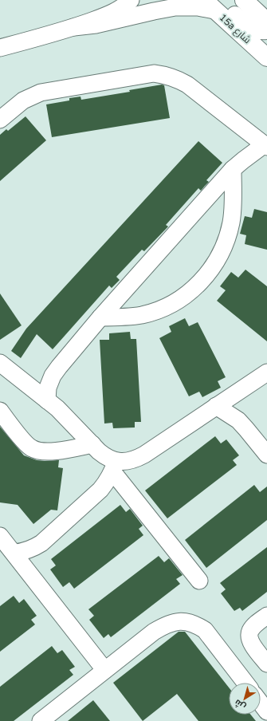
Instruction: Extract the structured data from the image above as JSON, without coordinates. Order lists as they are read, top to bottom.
{
  "streets": {
    "main road": ["15a شارع"]
  },
  "north": "bottom left"
}
